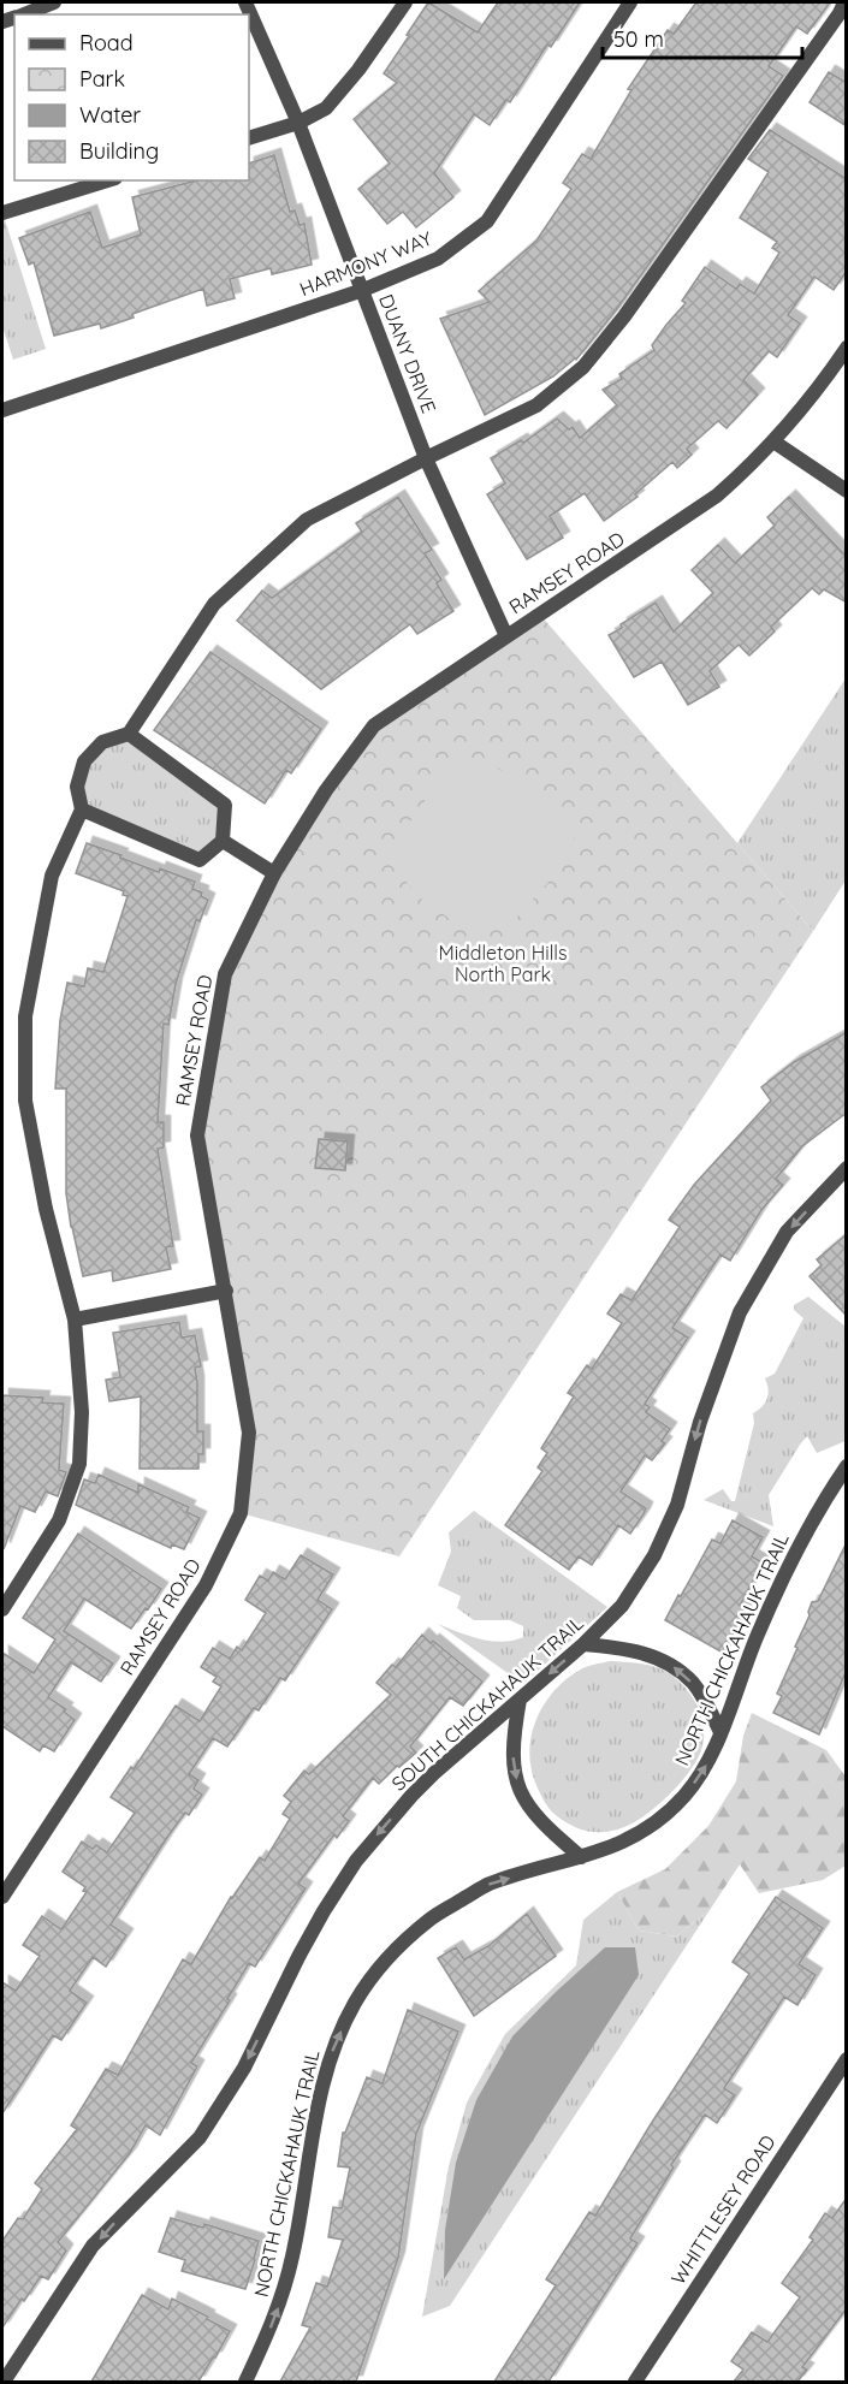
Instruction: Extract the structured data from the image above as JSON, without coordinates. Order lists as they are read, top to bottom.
{
  "streets": {
    "street": [
      "HARMONY WAY",
      "DUANY DRIVE",
      "RAMSEY ROAD",
      "NORTH CHICKAHAUK TRAIL",
      "SOUTH CHICKAHAUK TRAIL",
      "WHITTLESEY ROAD"
    ]
  },
  "crossings": [
    ["HARMONY WAY", "DUANY DRIVE"],
    ["DUANY DRIVE", "RAMSEY ROAD"],
    ["NORTH CHICKAHAUK TRAIL", "SOUTH CHICKAHAUK TRAIL"]
  ],
  "one_way": ["NORTH CHICKAHAUK TRAIL", "SOUTH CHICKAHAUK TRAIL"],
  "parks": ["Middleton Hills North Park"],
  "legend": [
    "Road",
    "Park",
    "Water",
    "Building"
  ],
  "scale_bar": "50 m"
}
